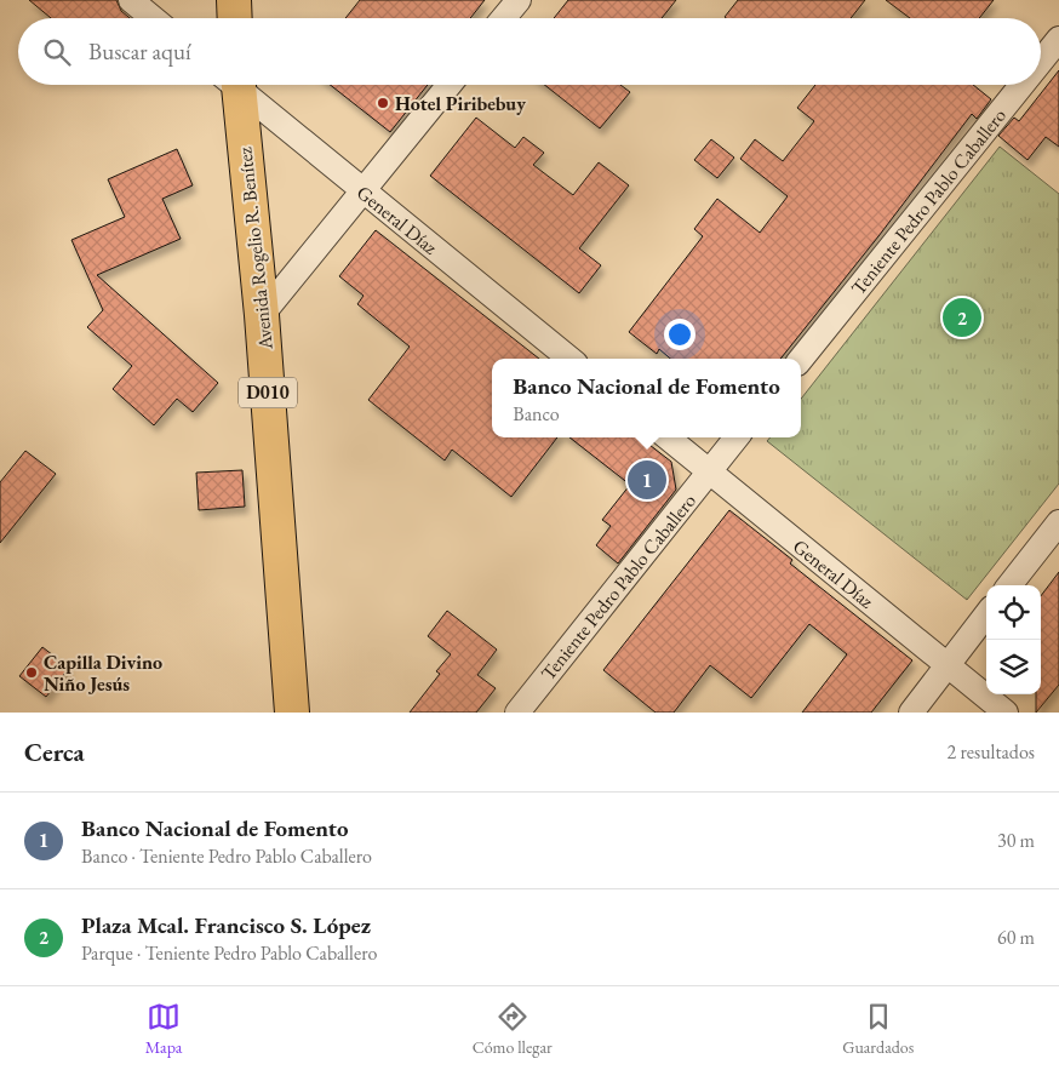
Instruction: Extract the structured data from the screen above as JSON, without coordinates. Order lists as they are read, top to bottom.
{
  "streets": {
    "main road": ["Avenida Rogelio R. Benítez", "D010"],
    "street": ["Teniente Pedro Pablo Caballero", "General Díaz"]
  },
  "crossings": [
    ["Teniente Pedro Pablo Caballero", "General Díaz"]
  ],
  "places": ["Hotel Piribebuy", "Capilla Divino Niño Jesús"],
  "page": {
    "search": "Buscar aquí",
    "pins": ["2", "1"],
    "popup": ["Banco Nacional de Fomento", "Banco"],
    "heading": ["Cerca", "2 resultados"],
    "list": [
      {
        "mark": "1",
        "name": "Banco Nacional de Fomento",
        "note": "Banco · Teniente Pedro Pablo Caballero",
        "value": "30 m"
      },
      {
        "mark": "2",
        "name": "Plaza Mcal. Francisco S. López",
        "note": "Parque · Teniente Pedro Pablo Caballero",
        "value": "60 m"
      }
    ],
    "nav": ["Mapa", "Cómo llegar", "Guardados"]
  }
}
